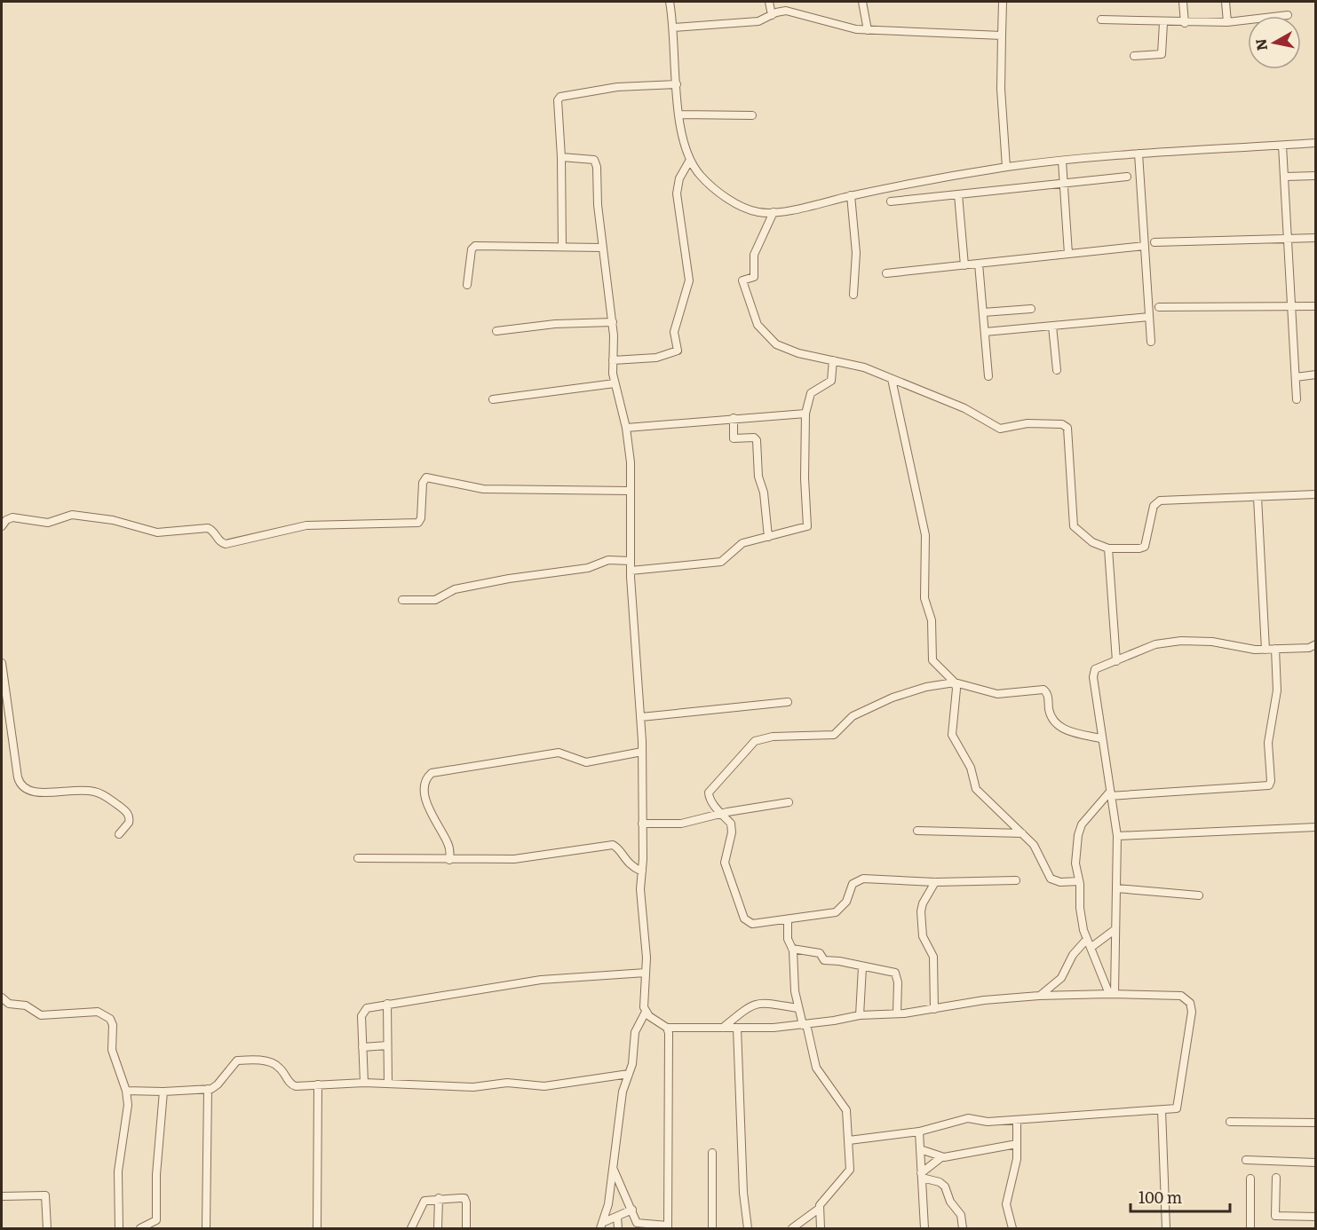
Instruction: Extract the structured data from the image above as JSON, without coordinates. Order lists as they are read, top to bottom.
{
  "scale_bar": "100 m",
  "north": "left"
}
